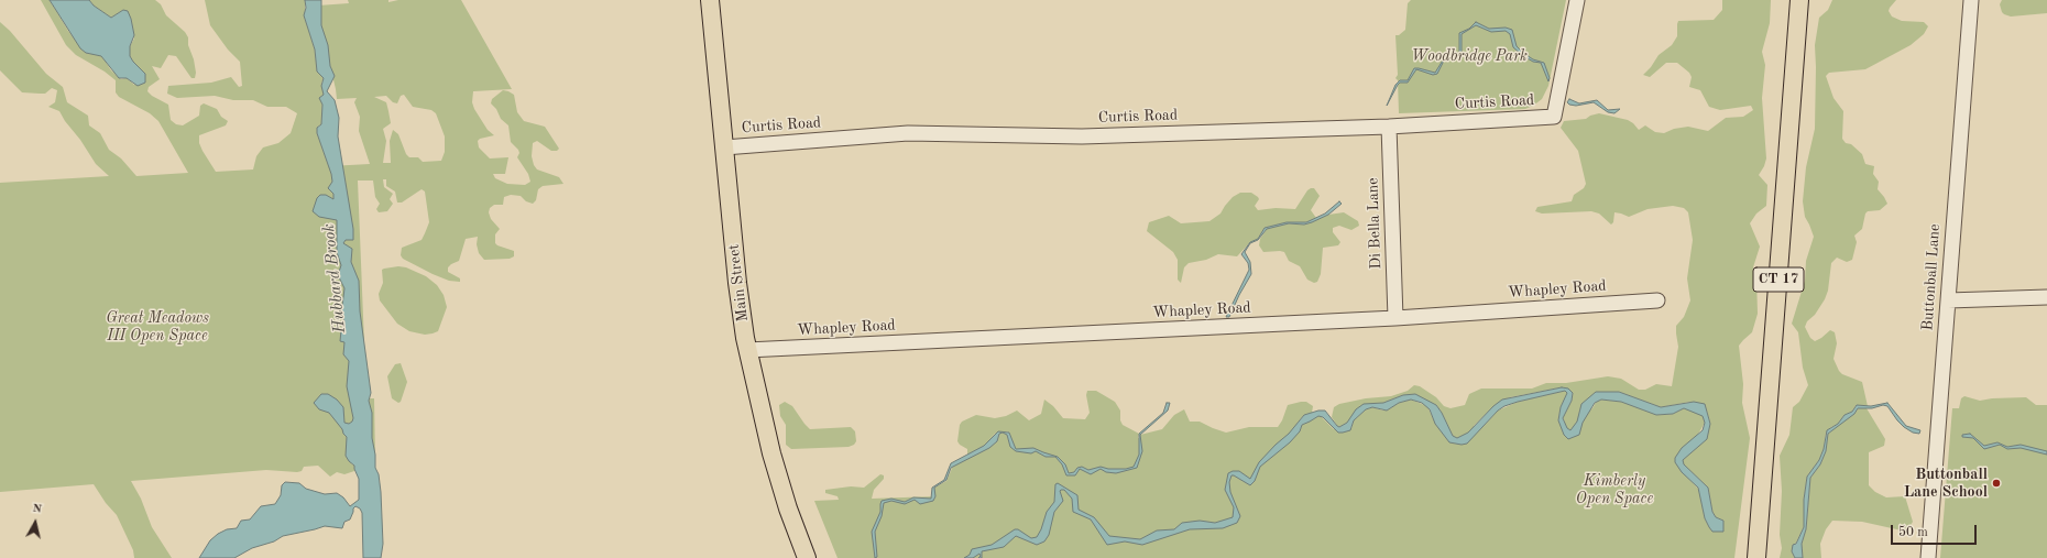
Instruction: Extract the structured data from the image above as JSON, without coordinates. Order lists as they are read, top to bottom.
{
  "streets": {
    "main road": ["CT 17", "Main Street"],
    "street": [
      "Curtis Road",
      "Di Bella Lane",
      "Buttonball Lane",
      "Whapley Road"
    ]
  },
  "crossings": [
    ["Curtis Road", "Di Bella Lane"],
    ["Curtis Road", "Main Street"],
    ["Di Bella Lane", "Whapley Road"],
    ["Main Street", "Whapley Road"]
  ],
  "water": ["Hubbard Brook"],
  "parks": ["Woodbridge Park", "Great Meadows III Open Space", "Kimberly Open Space"],
  "places": ["Buttonball Lane School"],
  "scale_bar": "50 m",
  "north": "top"
}
